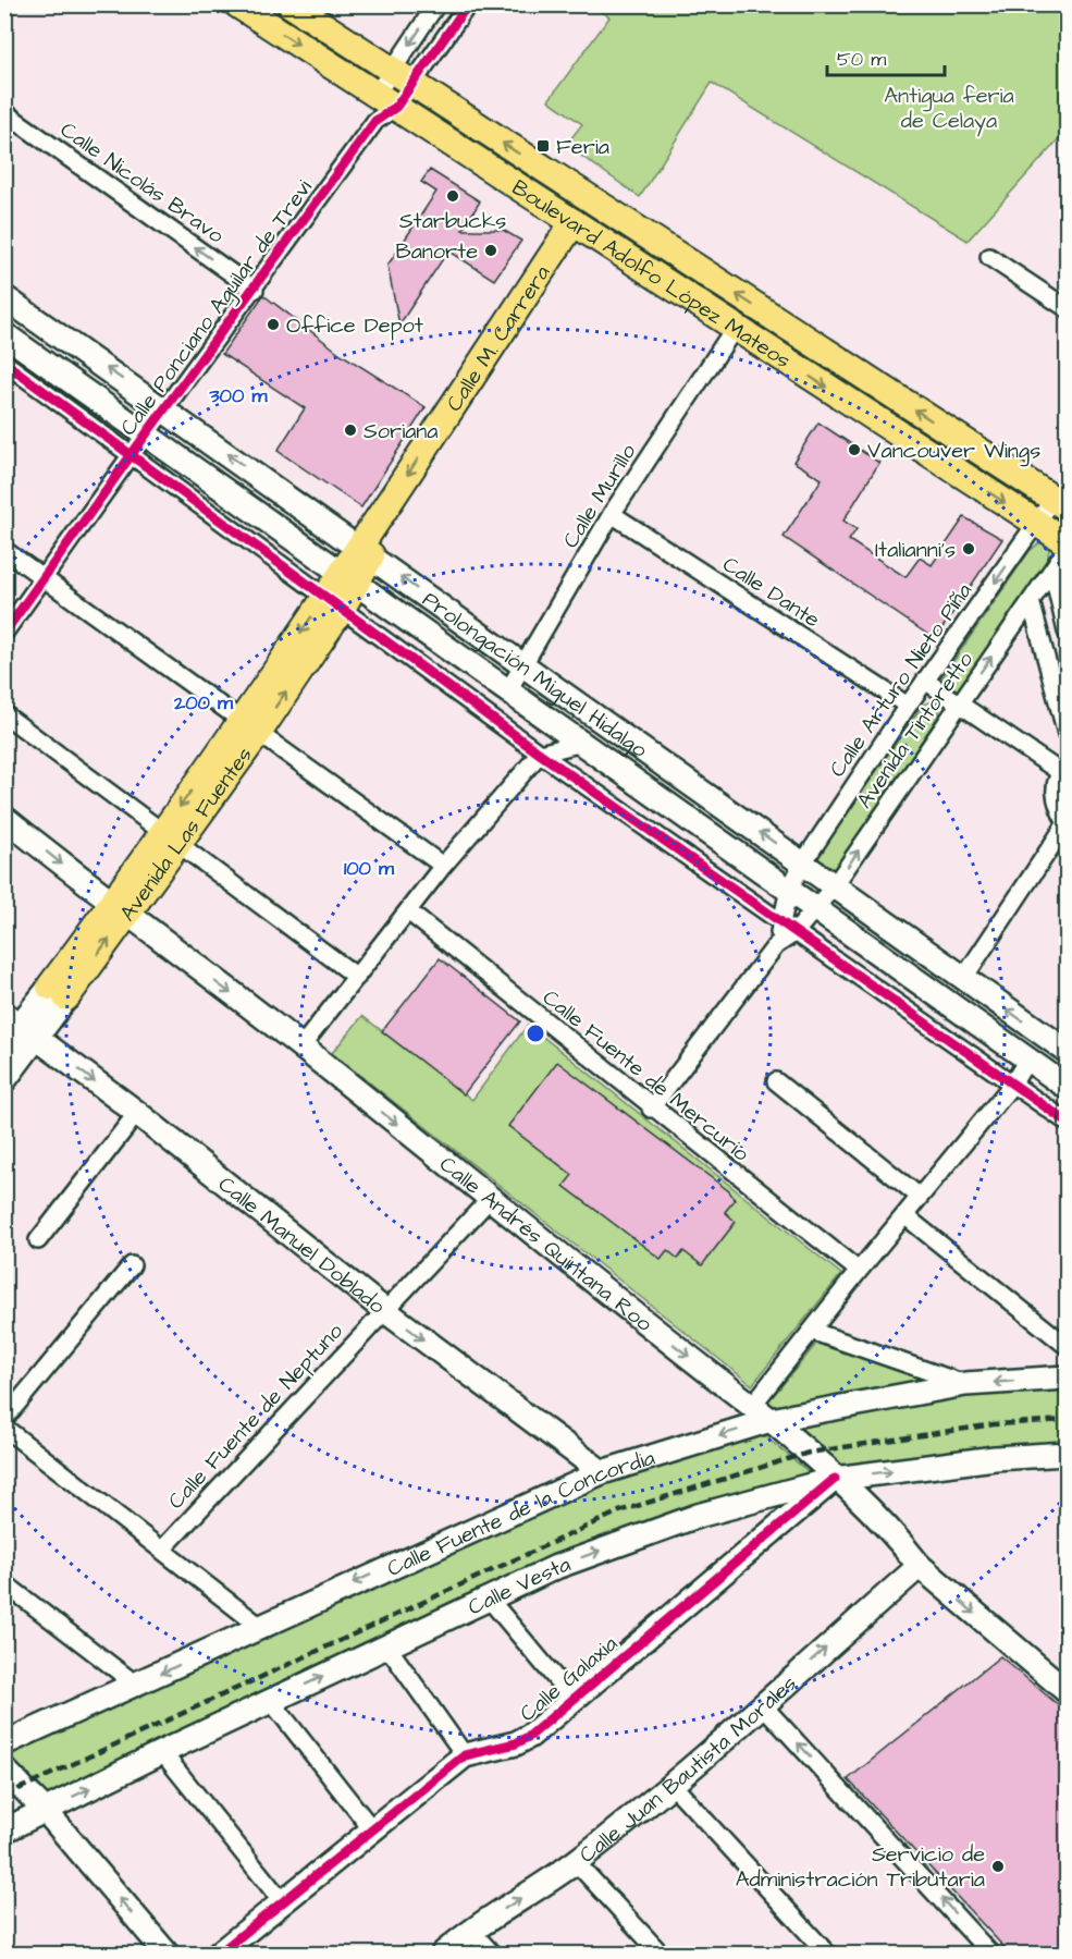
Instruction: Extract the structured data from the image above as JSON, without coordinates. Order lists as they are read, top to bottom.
{
  "streets": {
    "main road": [
      "Boulevard Adolfo López Mateos",
      "Calle M. Carrera",
      "Prolongación Miguel Hidalgo",
      "Avenida Las Fuentes",
      "Calle Andrés Quintana Roo",
      "Calle Manuel Doblado",
      "Calle Fuente de la Concordia",
      "Calle Vesta",
      "Calle Galaxia",
      "Calle Juan Bautista Morales"
    ],
    "street": [
      "Calle Nicolás Bravo",
      "Calle Ponciano Aguilar de Trevi",
      "Calle Murillo",
      "Calle Dante",
      "Calle Arturo Nieto Piña",
      "Avenida Tintoretto",
      "Calle Fuente de Mercurio",
      "Calle Fuente de Neptuno"
    ]
  },
  "crossings": [
    ["Calle Nicolás Bravo", "Calle Ponciano Aguilar de Trevi"],
    ["Boulevard Adolfo López Mateos", "Calle Ponciano Aguilar de Trevi"],
    ["Boulevard Adolfo López Mateos", "Calle M. Carrera"],
    ["Boulevard Adolfo López Mateos", "Calle Murillo"],
    ["Boulevard Adolfo López Mateos", "Calle Arturo Nieto Piña"],
    ["Calle Ponciano Aguilar de Trevi", "Prolongación Miguel Hidalgo"],
    ["Calle M. Carrera", "Prolongación Miguel Hidalgo"],
    ["Calle M. Carrera", "Avenida Las Fuentes"],
    ["Calle Murillo", "Calle Dante"],
    ["Calle Murillo", "Prolongación Miguel Hidalgo"],
    ["Calle Dante", "Calle Arturo Nieto Piña"],
    ["Prolongación Miguel Hidalgo", "Calle Arturo Nieto Piña"],
    ["Prolongación Miguel Hidalgo", "Avenida Tintoretto"],
    ["Prolongación Miguel Hidalgo", "Avenida Las Fuentes"],
    ["Avenida Las Fuentes", "Calle Andrés Quintana Roo"],
    ["Avenida Las Fuentes", "Calle Manuel Doblado"],
    ["Calle Andrés Quintana Roo", "Calle Fuente de Neptuno"],
    ["Calle Andrés Quintana Roo", "Calle Fuente de la Concordia"],
    ["Calle Andrés Quintana Roo", "Calle Vesta"],
    ["Calle Andrés Quintana Roo", "Calle Galaxia"],
    ["Calle Andrés Quintana Roo", "Calle Juan Bautista Morales"],
    ["Calle Manuel Doblado", "Calle Fuente de Neptuno"],
    ["Calle Manuel Doblado", "Calle Fuente de la Concordia"],
    ["Calle Vesta", "Calle Galaxia"]
  ],
  "one_way": [
    "Calle Nicolás Bravo",
    "Calle M. Carrera",
    "Calle Arturo Nieto Piña",
    "Avenida Tintoretto",
    "Calle Andrés Quintana Roo",
    "Calle Manuel Doblado",
    "Calle Fuente de la Concordia",
    "Calle Vesta",
    "Calle Juan Bautista Morales"
  ],
  "parks": ["Antigua feria de Celaya"],
  "places": {
    "transit": ["Feria"],
    "other": [
      "Starbucks",
      "Banorte",
      "Office Depot",
      "Soriana",
      "Vancouver Wings",
      "Italianni's",
      "Servicio de Administración Tributaria"
    ]
  },
  "scale_bar": "50 m",
  "rings": ["300 m", "200 m", "100 m"]
}
